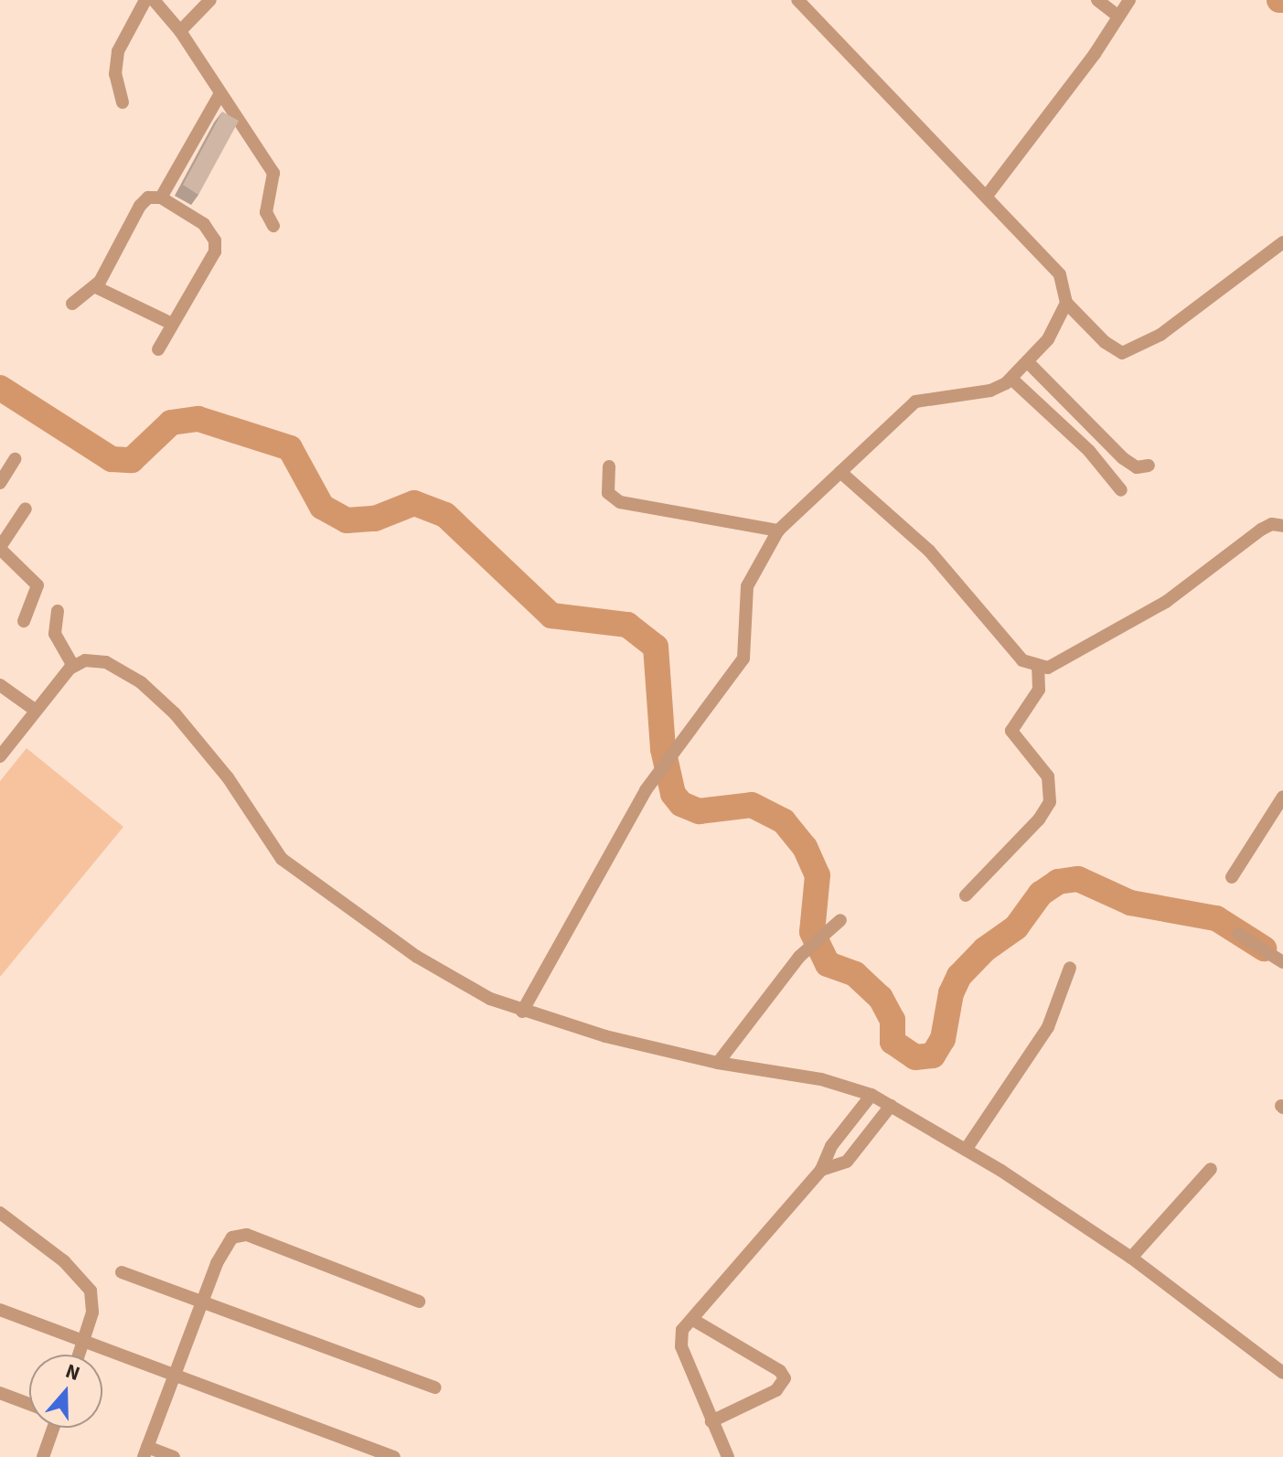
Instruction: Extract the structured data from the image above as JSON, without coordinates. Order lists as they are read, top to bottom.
{
  "north": "top"
}
